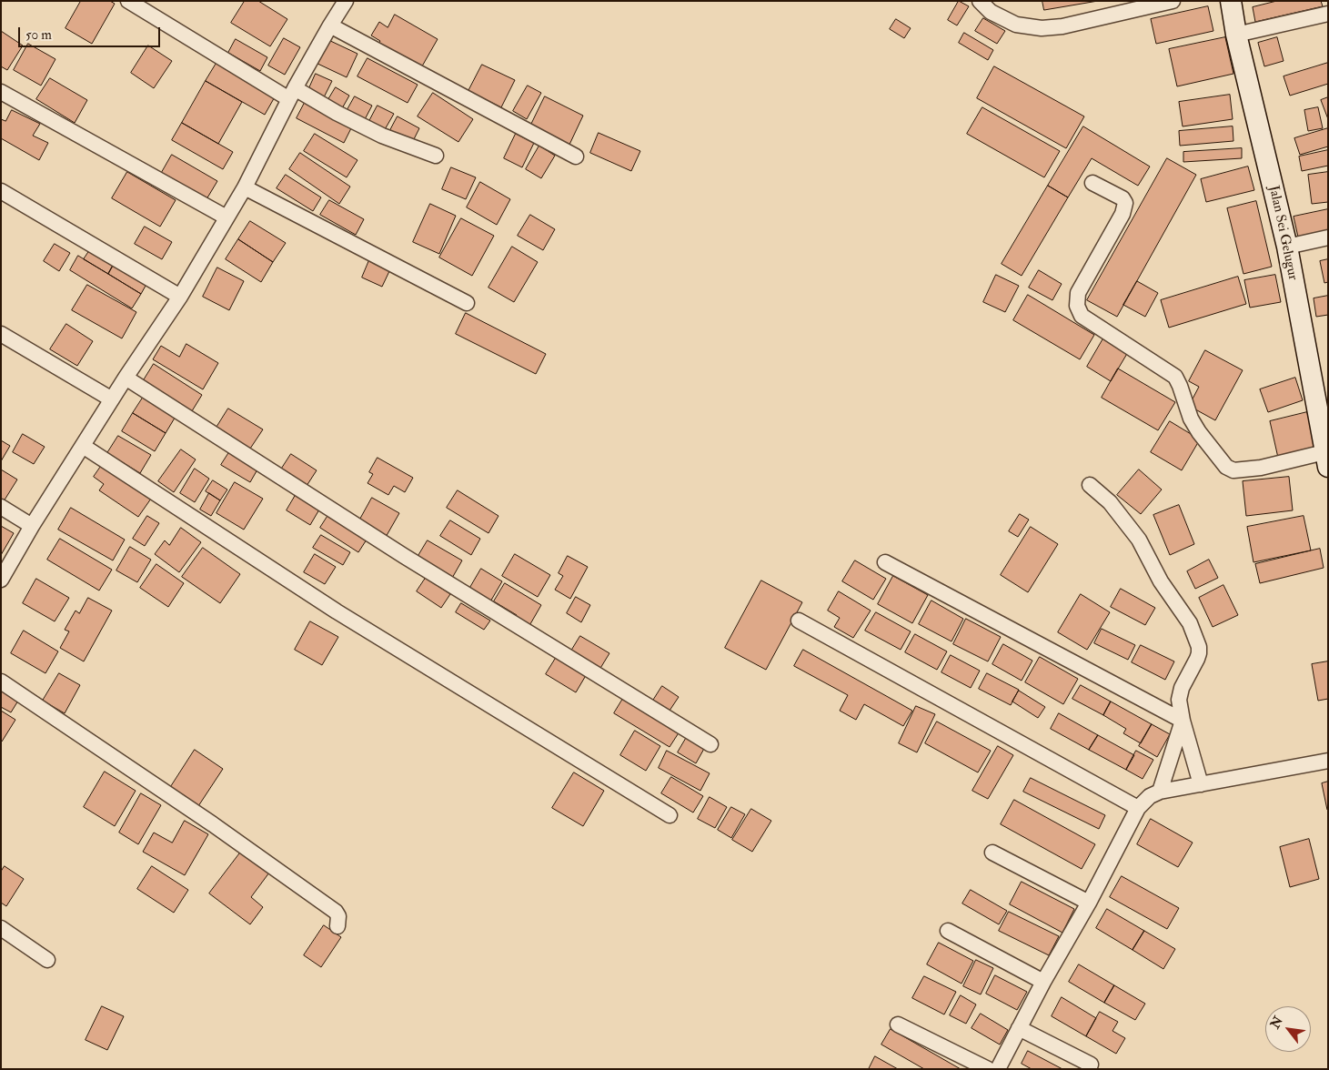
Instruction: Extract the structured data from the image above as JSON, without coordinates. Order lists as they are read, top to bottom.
{
  "streets": {
    "main road": ["Jalan Sei Gelugur"]
  },
  "scale_bar": "50 m",
  "north": "top left"
}
